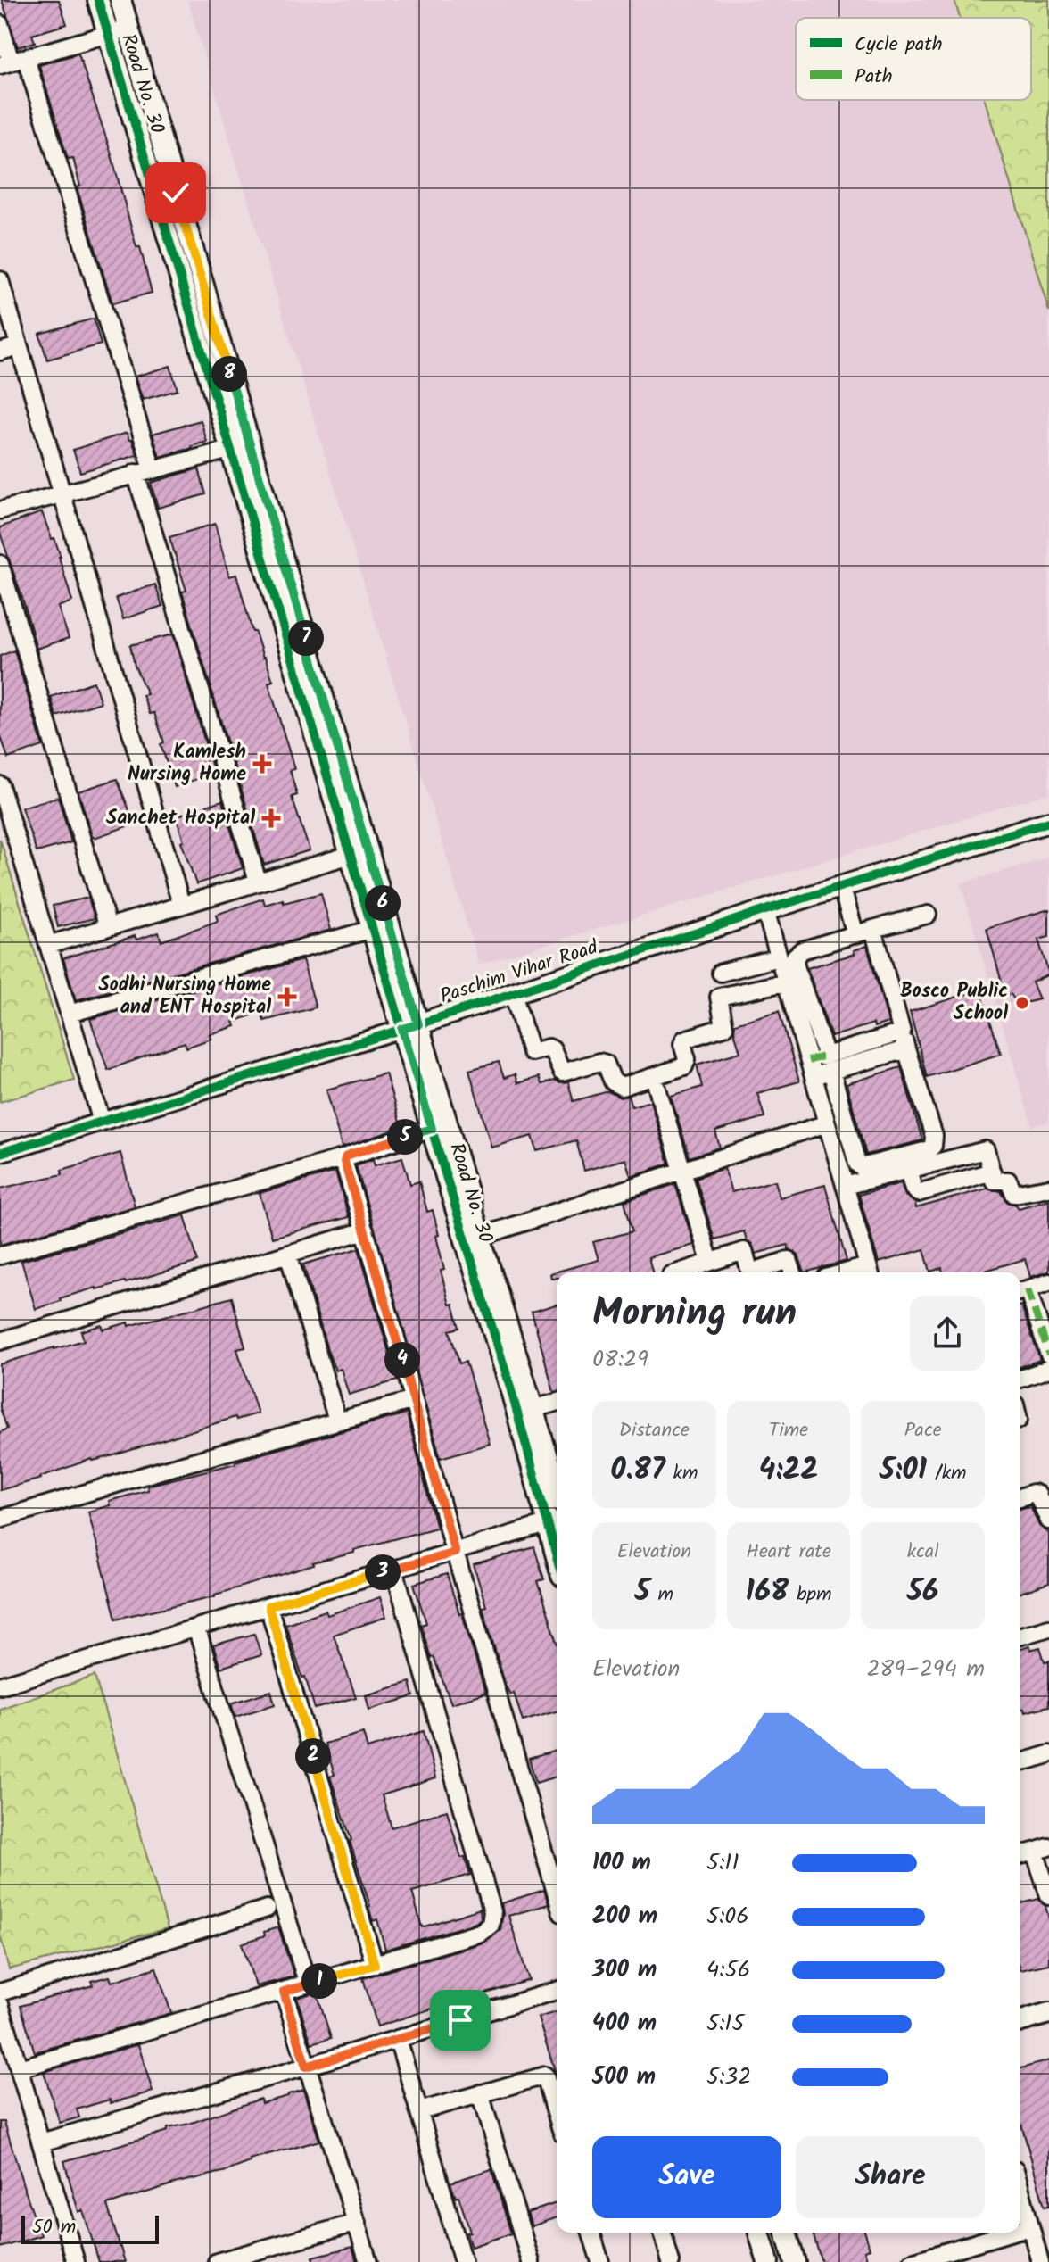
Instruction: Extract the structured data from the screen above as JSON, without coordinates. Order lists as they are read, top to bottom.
{
  "streets": {
    "street": ["Road No. 30", "Paschim Vihar Road"]
  },
  "crossings": [
    ["Road No. 30", "Paschim Vihar Road"]
  ],
  "places": {
    "health": ["Kamlesh Nursing Home", "Sanchet Hospital", "Sodhi Nursing Home and ENT Hospital"],
    "other": ["Bosco Public School"]
  },
  "legend": ["Cycle path", "Path"],
  "scale_bar": "50 m",
  "page": {
    "pins": [
      "8",
      "7",
      "6",
      "5",
      "4",
      "3",
      "2",
      "1"
    ],
    "heading": ["Morning run", "08:29"],
    "stats": [
      ["Distance", "0.87 km"],
      ["Time", "4:22"],
      ["Pace", "5:01 /km"],
      ["Elevation", "5 m"],
      ["Heart rate", "168 bpm"],
      ["kcal", "56"]
    ],
    "chart": ["Elevation", "289–294 m"],
    "list": [
      {
        "name": "100 m",
        "note": "5:11"
      },
      {
        "name": "200 m",
        "note": "5:06"
      },
      {
        "name": "300 m",
        "note": "4:56"
      },
      {
        "name": "400 m",
        "note": "5:15"
      },
      {
        "name": "500 m",
        "note": "5:32"
      }
    ],
    "buttons": ["Save", "Share"],
    "scale": "50 m"
  }
}
